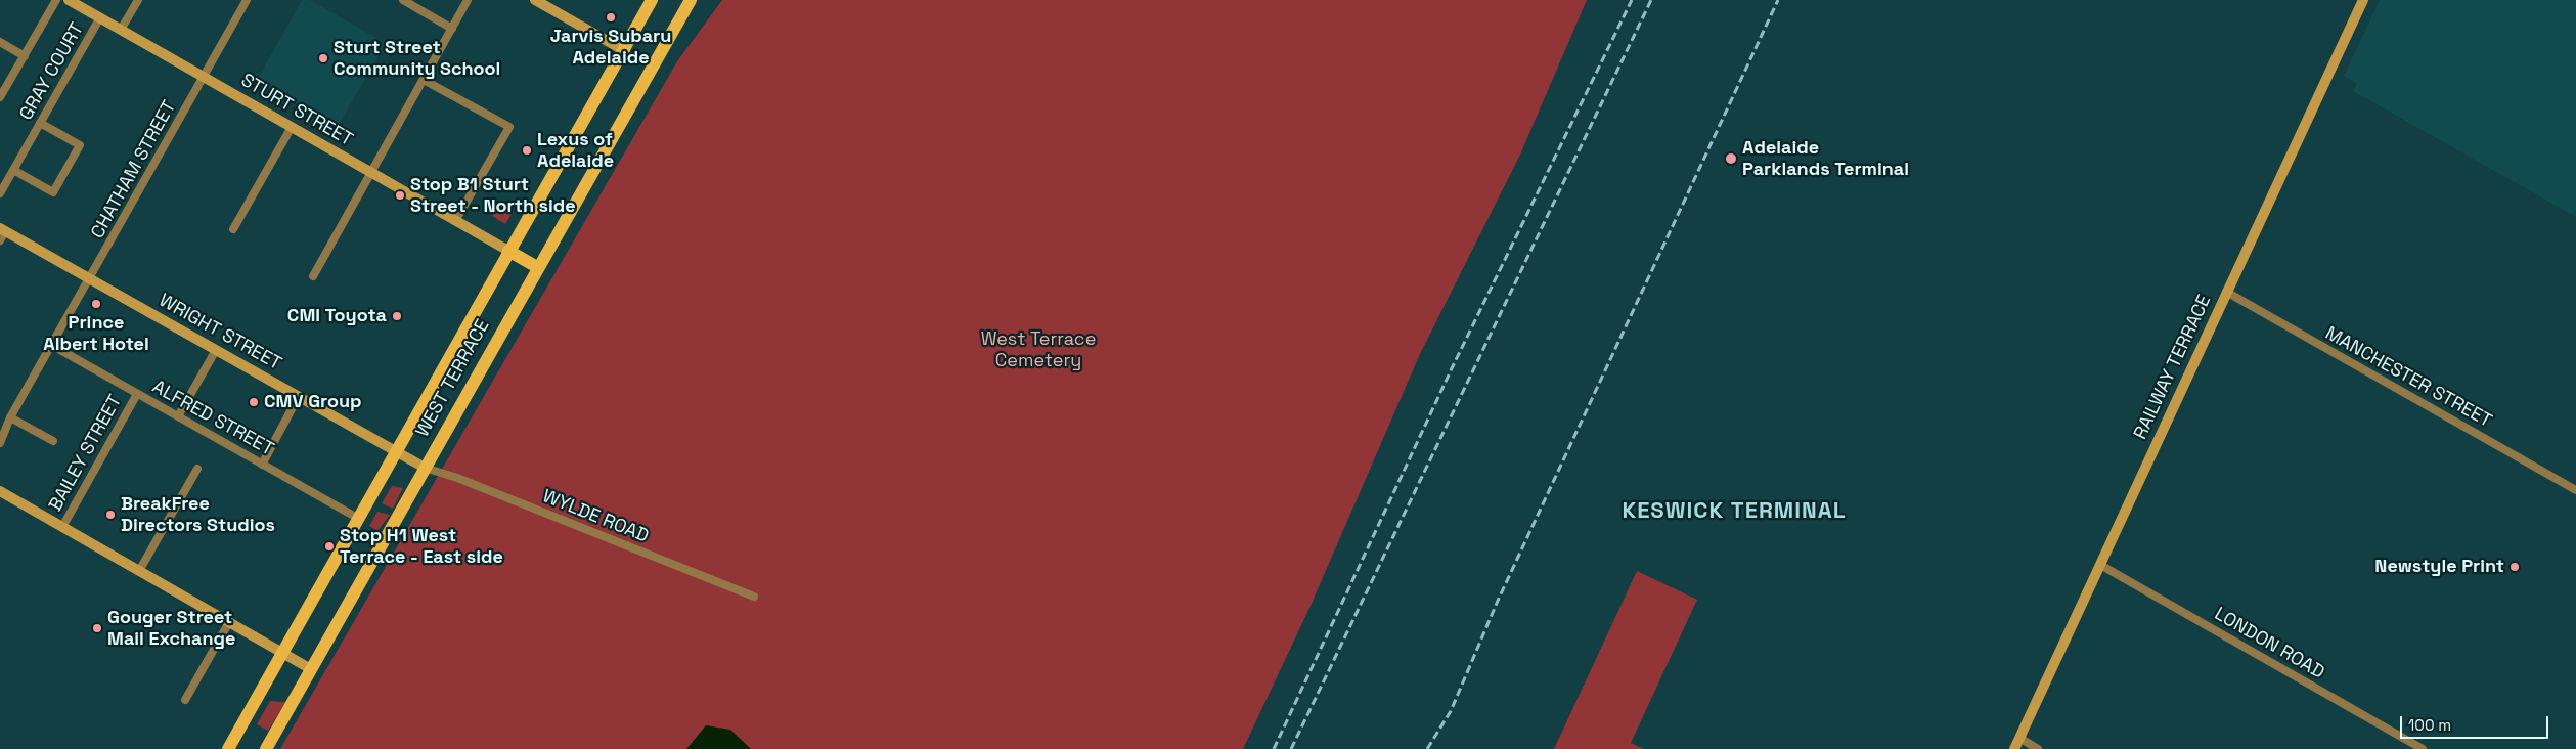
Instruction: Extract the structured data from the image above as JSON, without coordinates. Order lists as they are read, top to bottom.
{
  "streets": {
    "main road": ["WEST TERRACE"],
    "street": [
      "GRAY COURT",
      "STURT STREET",
      "CHATHAM STREET",
      "WRIGHT STREET",
      "RAILWAY TERRACE",
      "MANCHESTER STREET",
      "ALFRED STREET",
      "BAILEY STREET",
      "WYLDE ROAD",
      "LONDON ROAD"
    ]
  },
  "crossings": [
    ["GRAY COURT", "STURT STREET"],
    ["STURT STREET", "CHATHAM STREET"],
    ["STURT STREET", "WEST TERRACE"],
    ["CHATHAM STREET", "WRIGHT STREET"],
    ["CHATHAM STREET", "ALFRED STREET"],
    ["WRIGHT STREET", "WEST TERRACE"],
    ["WRIGHT STREET", "WYLDE ROAD"],
    ["RAILWAY TERRACE", "MANCHESTER STREET"],
    ["RAILWAY TERRACE", "LONDON ROAD"],
    ["WEST TERRACE", "ALFRED STREET"],
    ["WEST TERRACE", "WYLDE ROAD"],
    ["ALFRED STREET", "BAILEY STREET"]
  ],
  "districts": ["KESWICK TERMINAL"],
  "parks": ["West Terrace Cemetery"],
  "places": [
    "Jarvis Subaru Adelaide",
    "Sturt Street Community School",
    "Lexus of Adelaide",
    "Adelaide Parklands Terminal",
    "Stop B1 Sturt Street - North side",
    "Prince Albert Hotel",
    "CMI Toyota",
    "CMV Group",
    "BreakFree Directors Studios",
    "Stop H1 West Terrace - East side",
    "Newstyle Print",
    "Gouger Street Mail Exchange"
  ],
  "scale_bar": "100 m"
}
